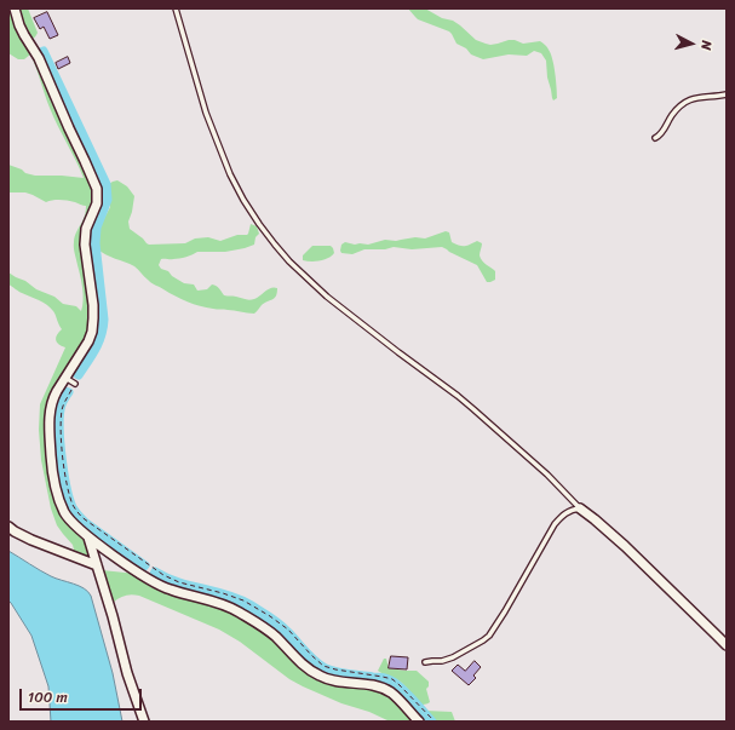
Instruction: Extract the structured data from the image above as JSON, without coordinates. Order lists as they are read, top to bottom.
{
  "scale_bar": "100 m",
  "north": "right"
}
